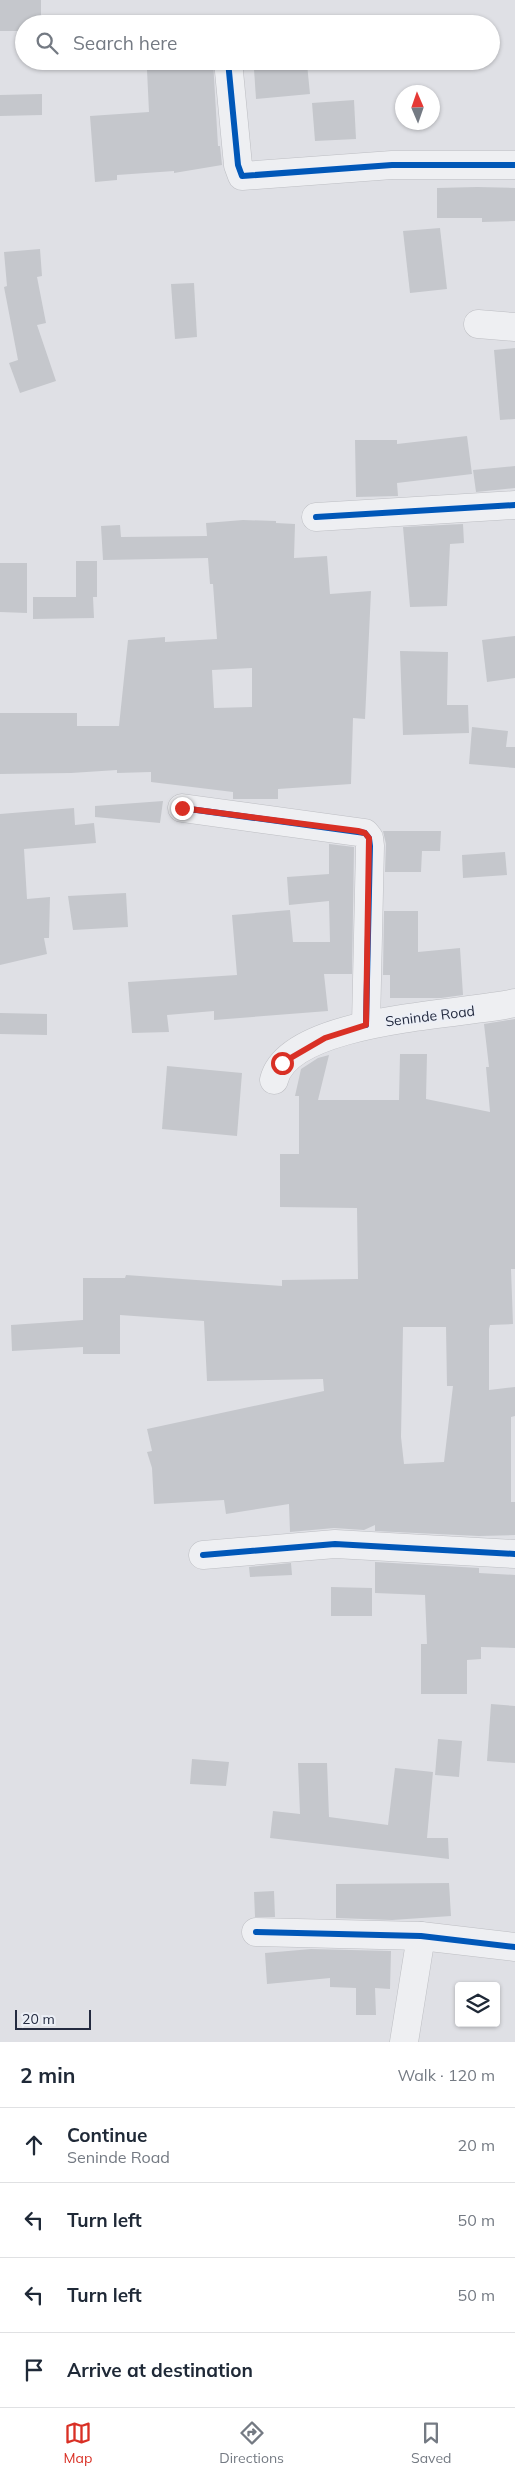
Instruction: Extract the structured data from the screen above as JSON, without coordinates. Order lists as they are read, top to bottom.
{
  "streets": {
    "street": ["Seninde Road"]
  },
  "scale_bar": "20 m",
  "north": "top",
  "page": {
    "search": "Search here",
    "scale": "20 m",
    "heading": ["2 min", "Walk · 120 m"],
    "list": [
      ["Continue", "Seninde Road", "20 m"],
      ["Turn left", "50 m"],
      ["Turn left", "50 m"],
      "Arrive at destination"
    ],
    "nav": ["Map", "Directions", "Saved"]
  }
}
